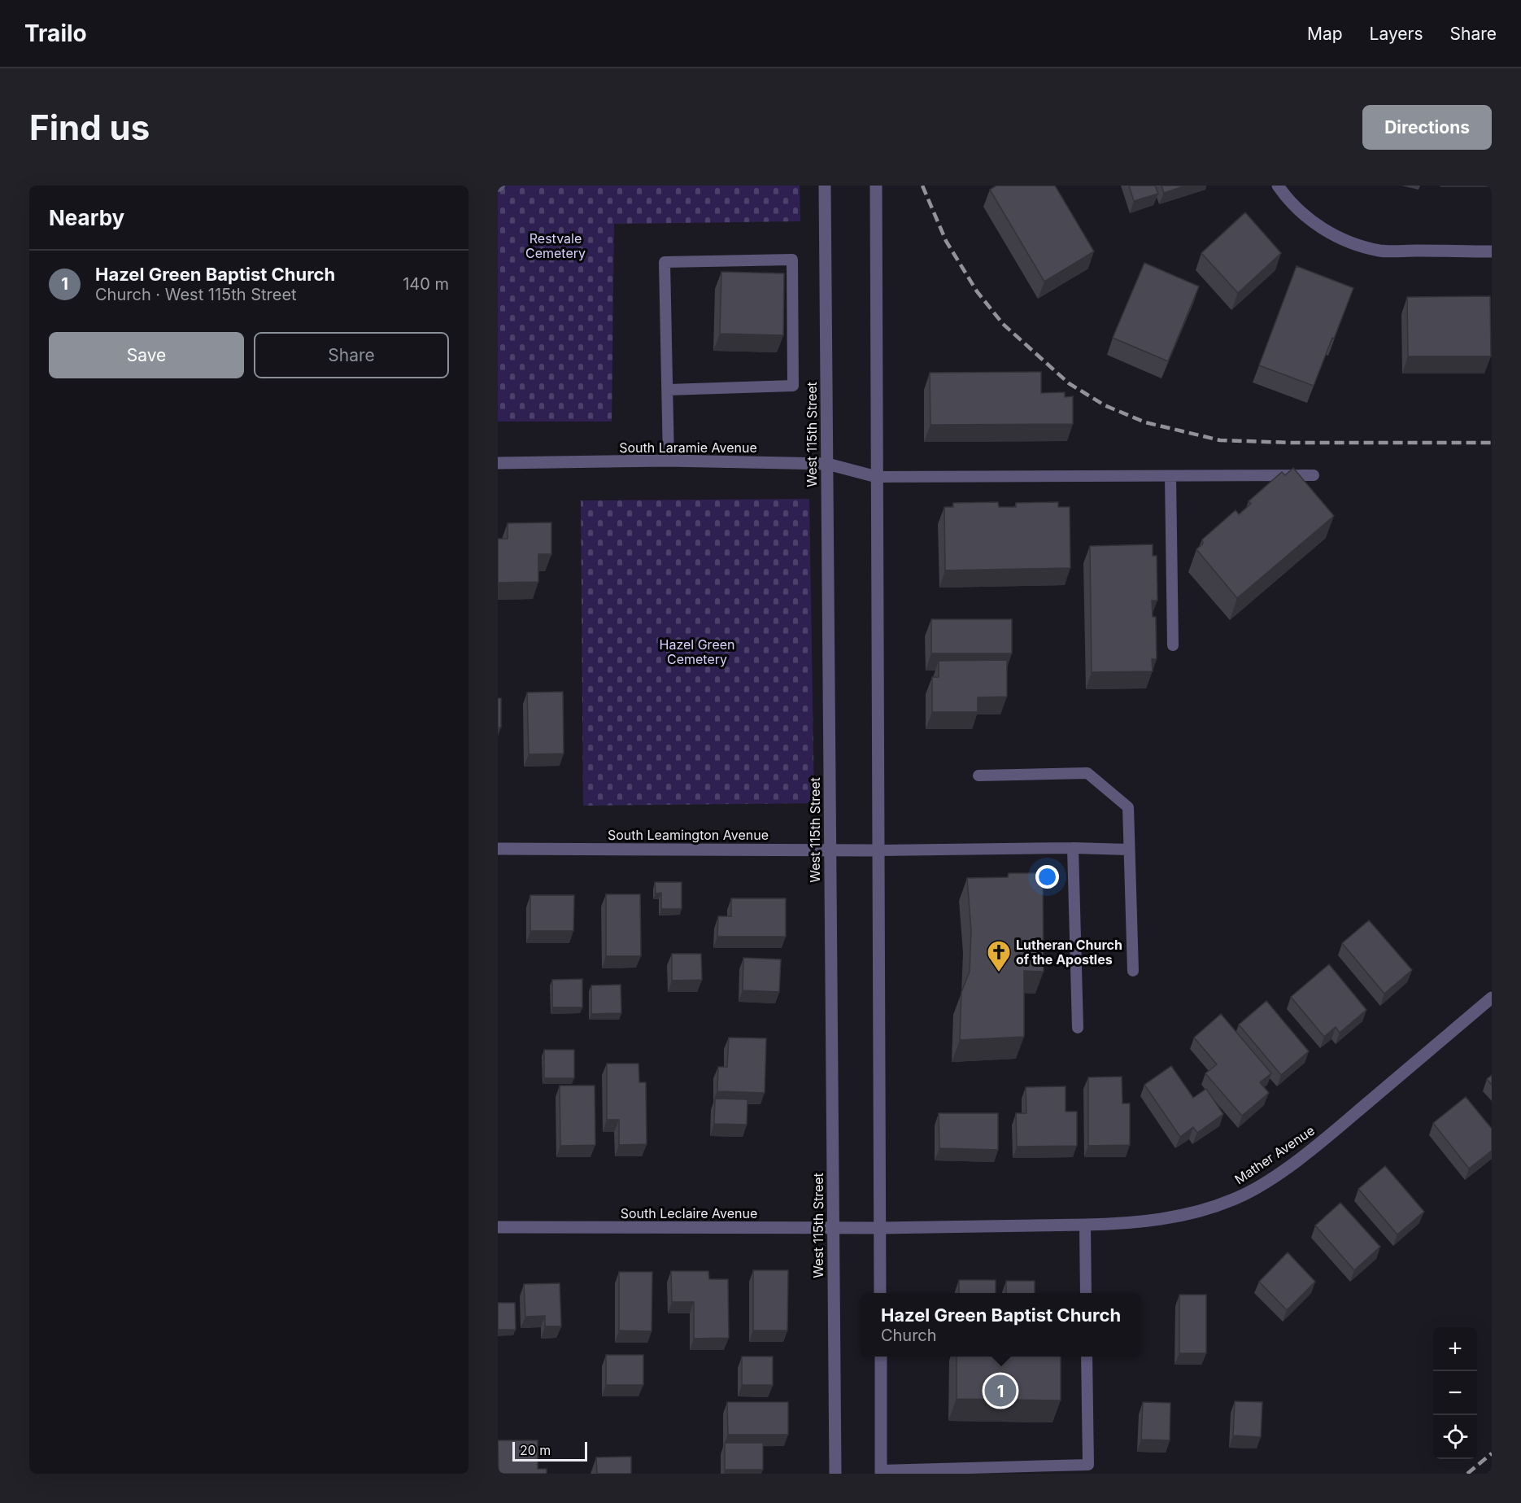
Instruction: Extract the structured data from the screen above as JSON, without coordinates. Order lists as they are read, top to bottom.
{
  "streets": {
    "street": [
      "West 115th Street",
      "South Laramie Avenue",
      "South Leamington Avenue",
      "Mather Avenue",
      "South Leclaire Avenue"
    ]
  },
  "crossings": [
    ["West 115th Street", "South Laramie Avenue"],
    ["West 115th Street", "South Leamington Avenue"],
    ["West 115th Street", "South Leclaire Avenue"],
    ["Mather Avenue", "South Leclaire Avenue"]
  ],
  "parks": ["Restvale Cemetery", "Hazel Green Cemetery"],
  "places": {
    "church": ["Lutheran Church of the Apostles"]
  },
  "scale_bar": "20 m",
  "page": {
    "header": "Trailo",
    "nav": ["Map", "Layers", "Share"],
    "buttons": [
      "Directions",
      ["Save", "Share"]
    ],
    "title": "Find us",
    "heading": "Nearby",
    "list": [
      {
        "mark": "1",
        "name": "Hazel Green Baptist Church",
        "note": "Church · West 115th Street",
        "value": "140 m"
      }
    ],
    "popup": ["Hazel Green Baptist Church", "Church"],
    "map_buttons": ["+", "−"],
    "pins": "1",
    "scale": "20 m"
  }
}
